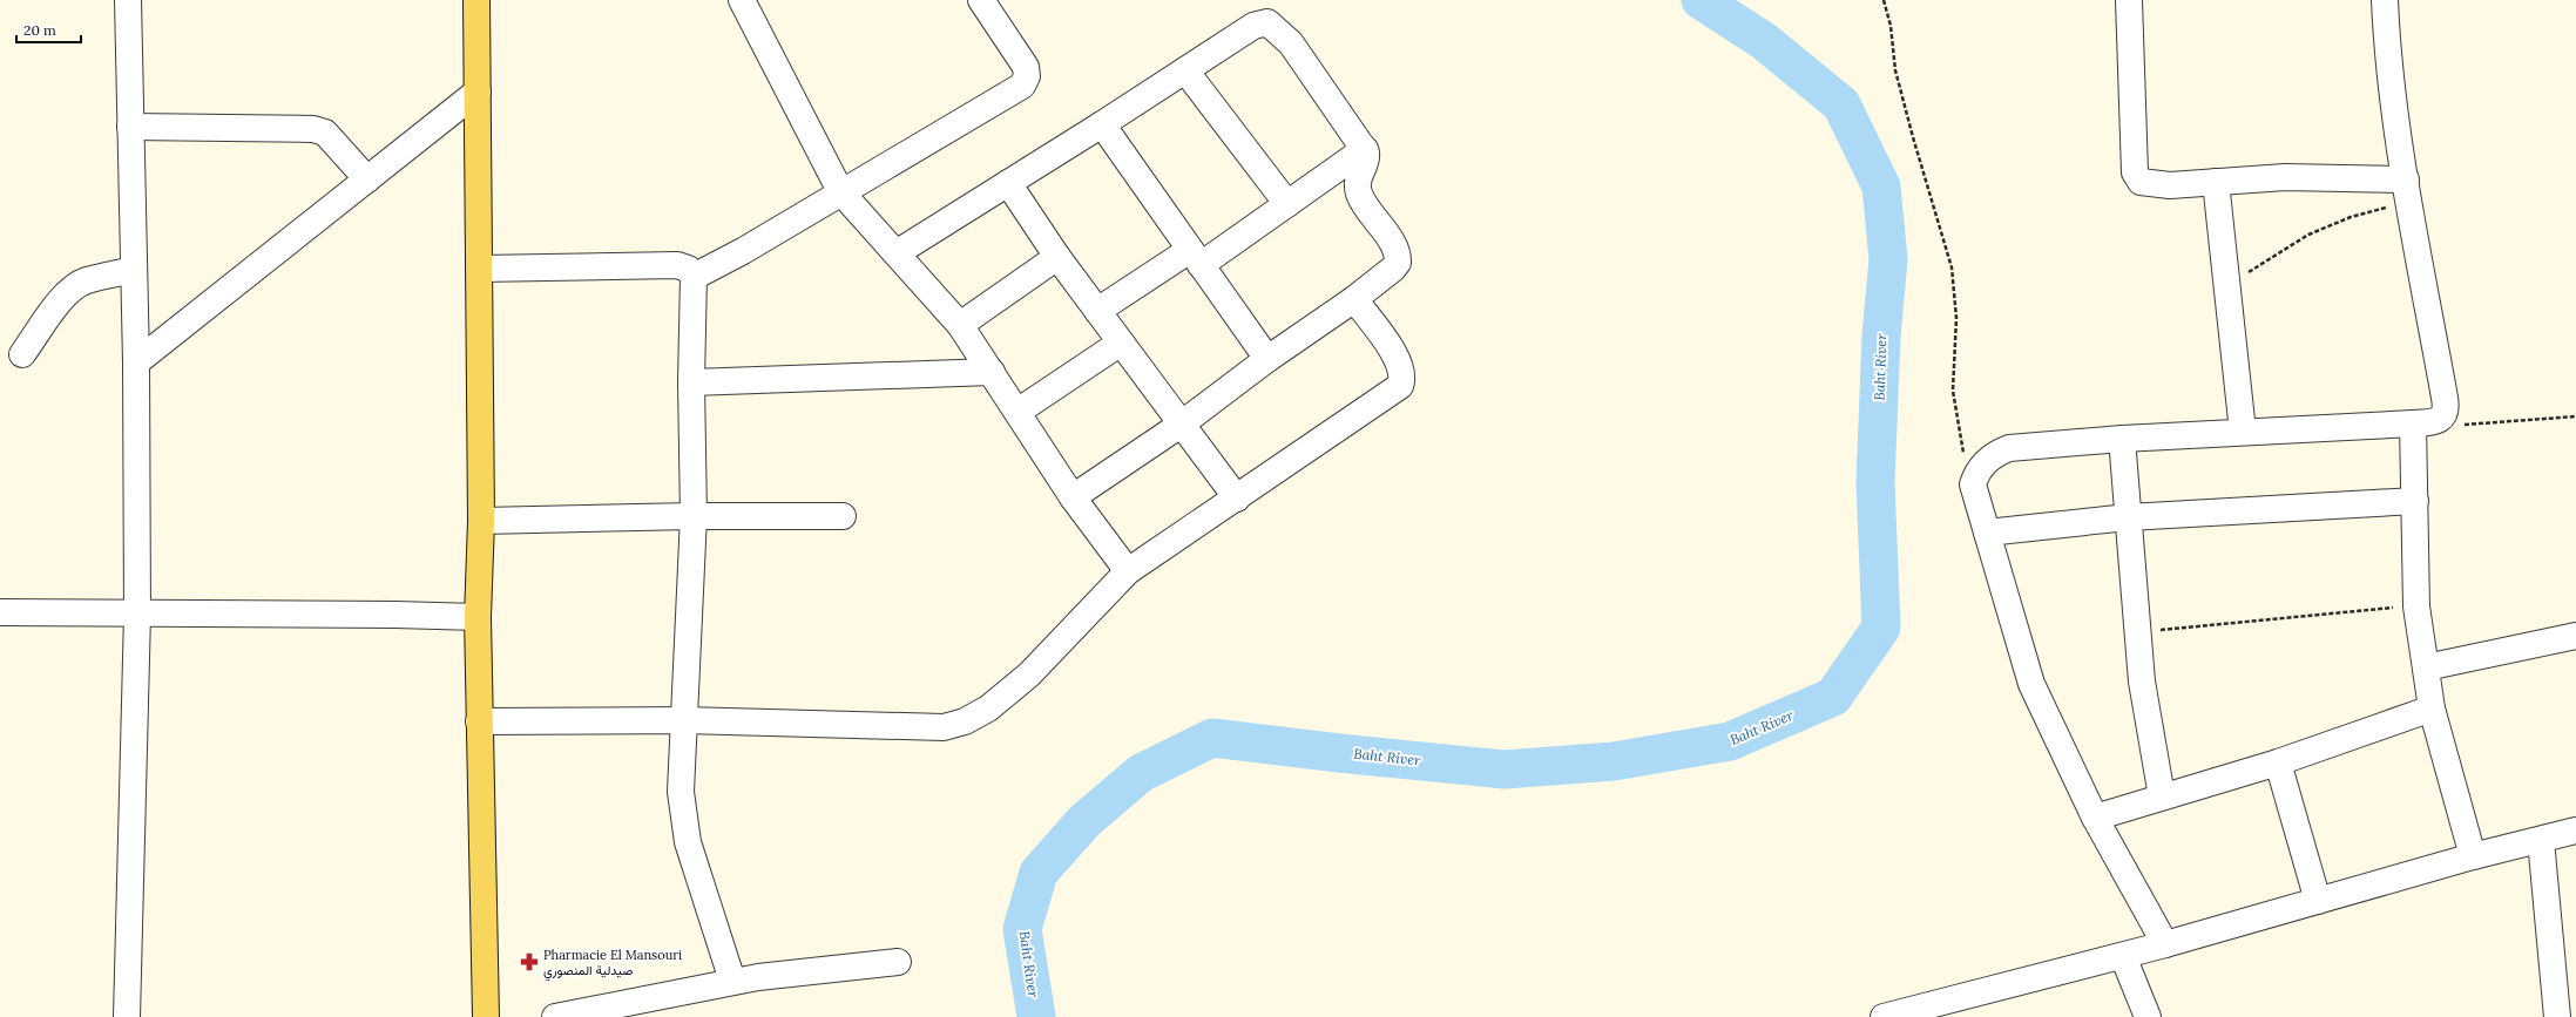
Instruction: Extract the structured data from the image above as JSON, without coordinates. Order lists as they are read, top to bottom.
{
  "water": ["Baht River"],
  "places": {
    "pharmacy": ["Pharmacie El Mansouri صيدلية المنصوري"]
  },
  "scale_bar": "20 m"
}
